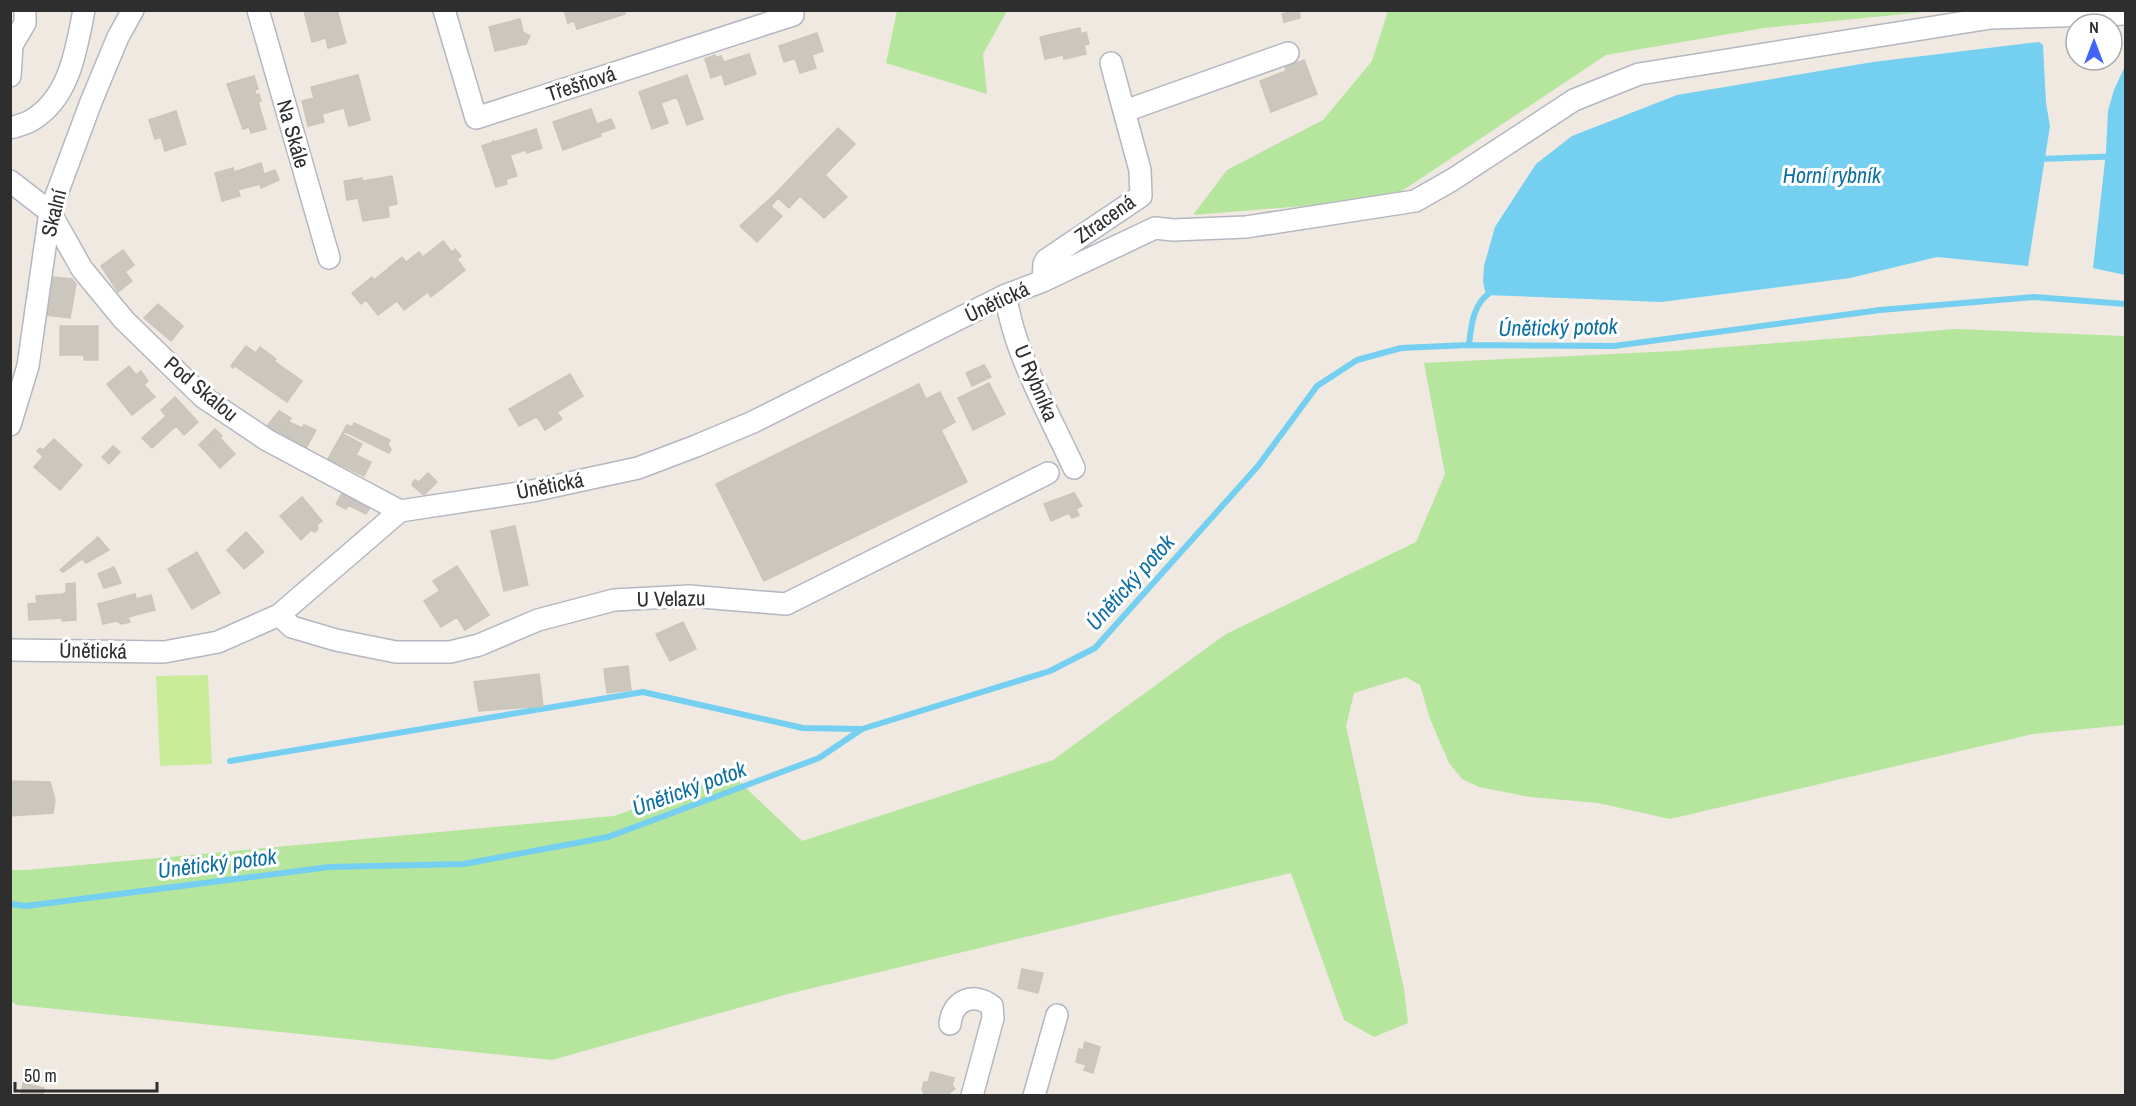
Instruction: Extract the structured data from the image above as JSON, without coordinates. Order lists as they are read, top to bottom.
{
  "streets": {
    "street": [
      "Třešňová",
      "Na Skále",
      "Skalní",
      "Ztracená",
      "Únětická",
      "U Rybníka",
      "Pod Skalou",
      "U Velazu"
    ]
  },
  "crossings": [
    ["Skalní", "Pod Skalou"],
    ["Ztracená", "Únětická"],
    ["Únětická", "U Rybníka"],
    ["Únětická", "Pod Skalou"],
    ["Únětická", "U Velazu"]
  ],
  "water": ["Horní rybník", "Únětický potok"],
  "scale_bar": "50 m",
  "north": "top"
}
